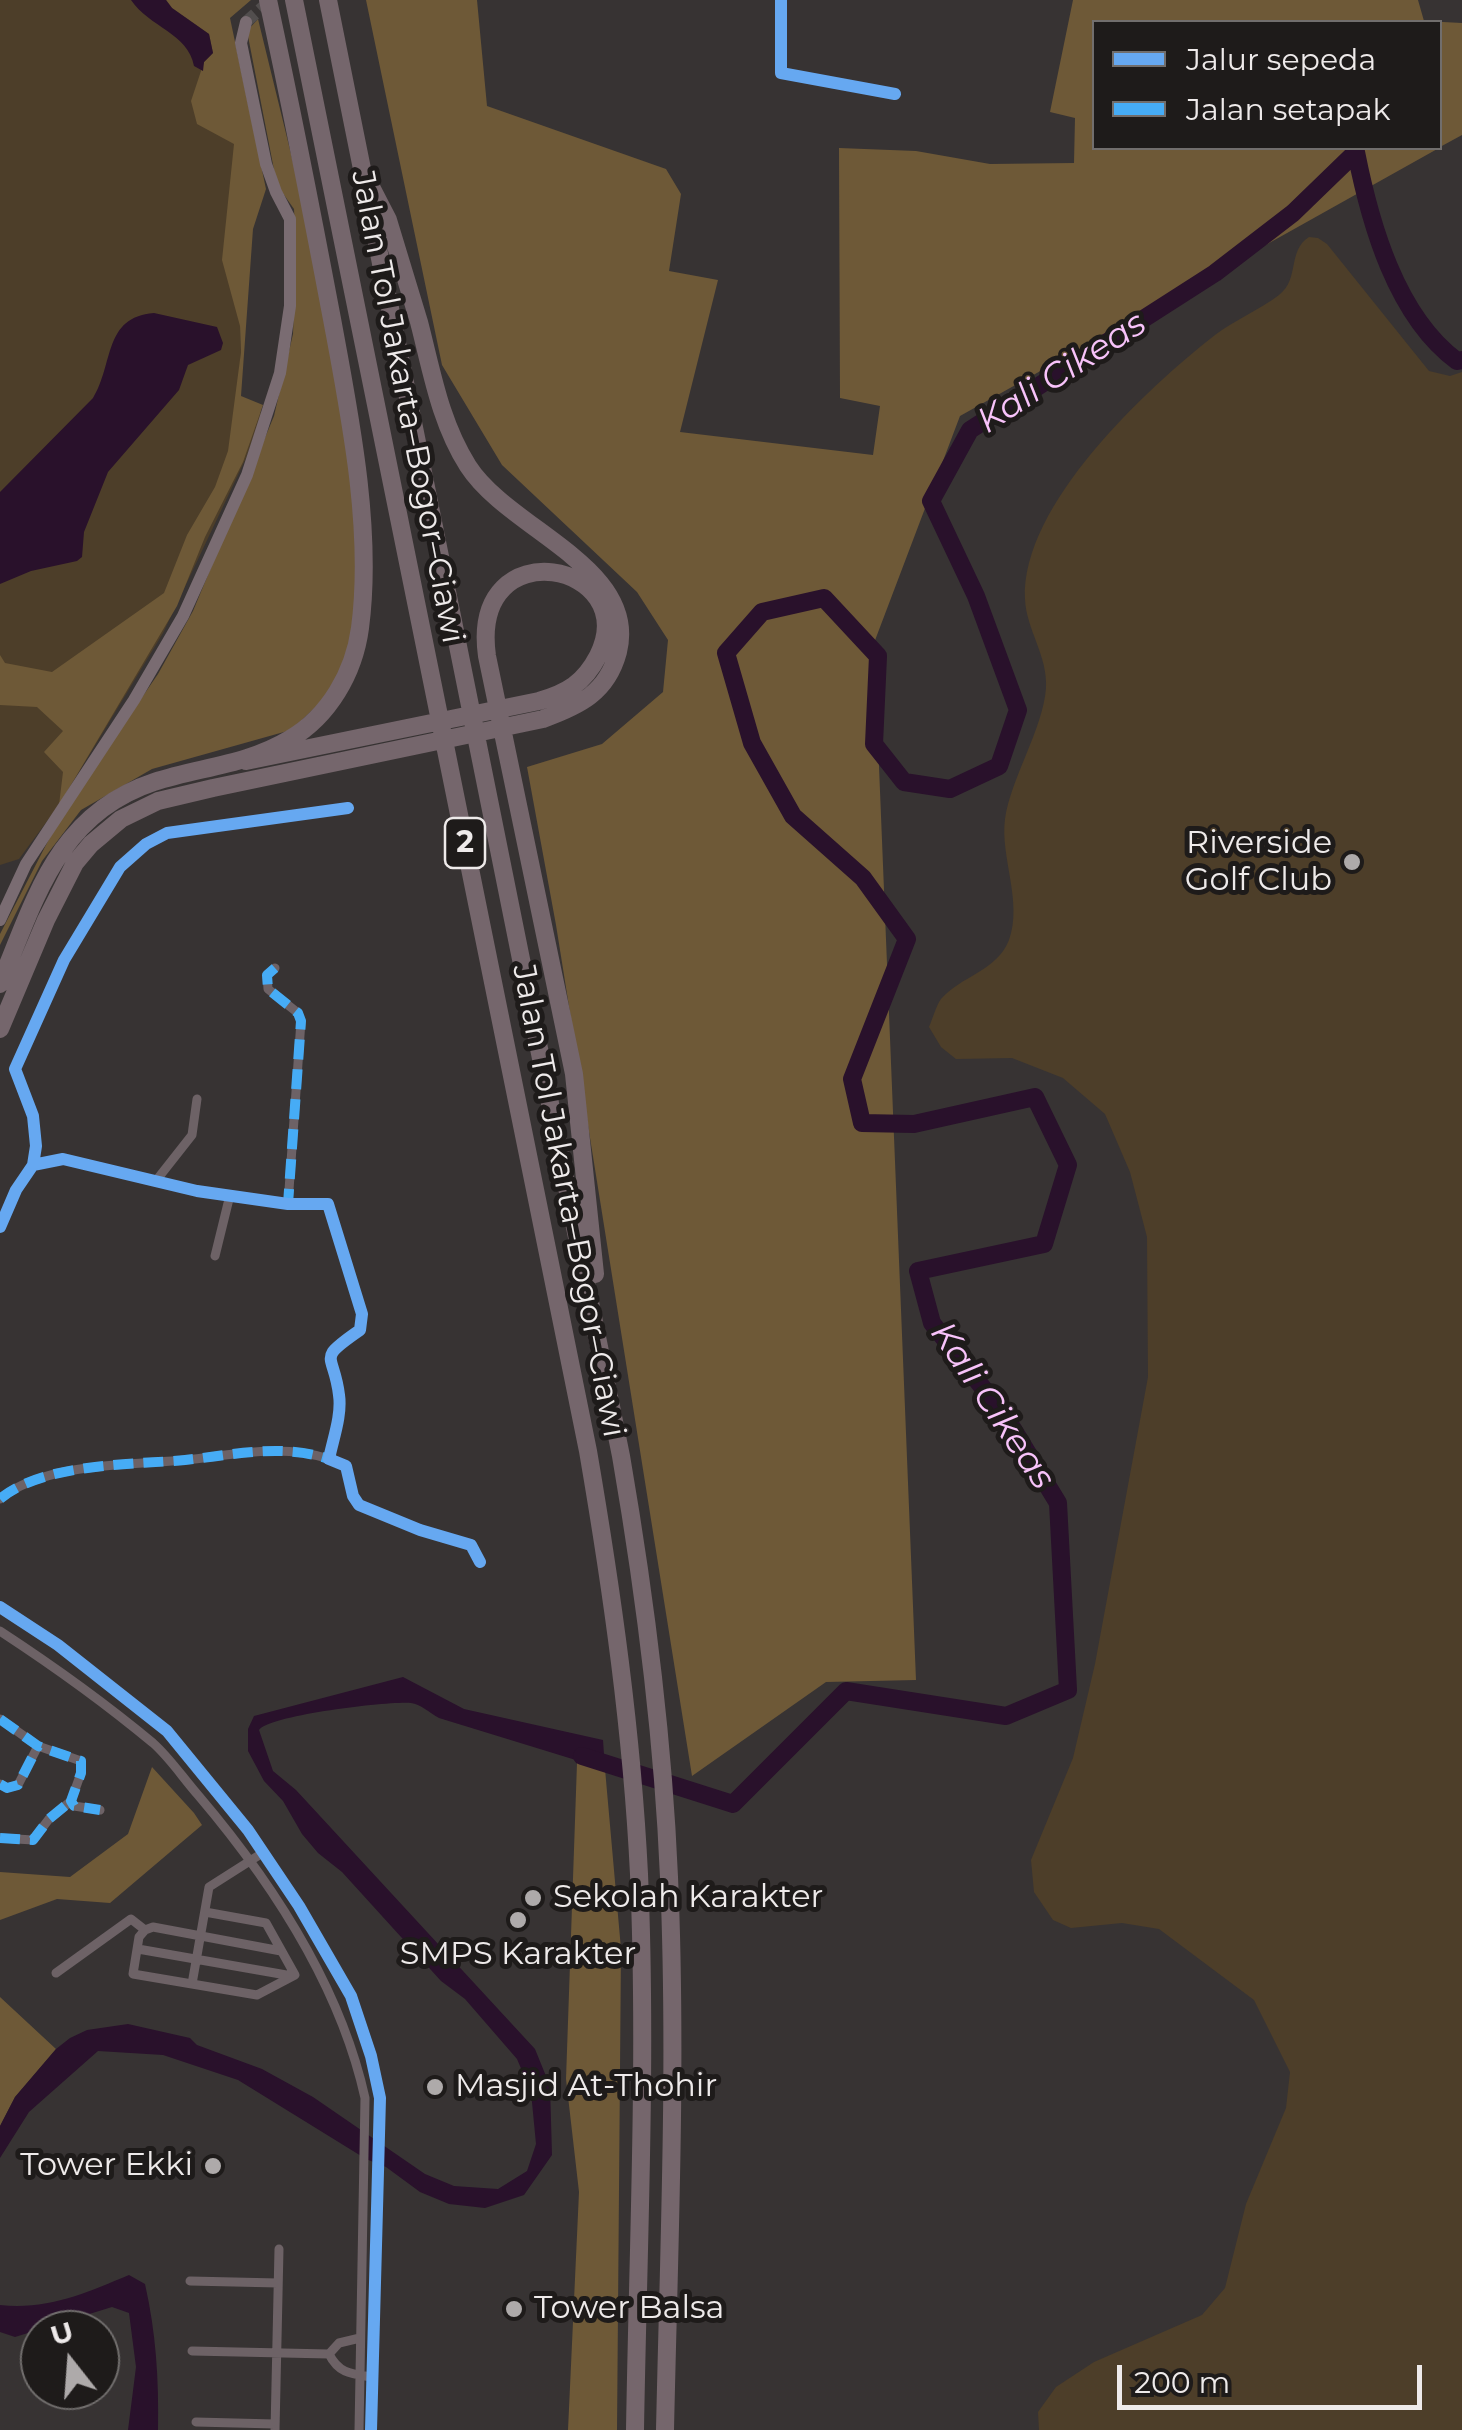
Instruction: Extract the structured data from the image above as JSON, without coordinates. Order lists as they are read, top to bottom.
{
  "streets": {
    "highway": ["Jalan Tol Jakarta–Bogor–Ciawi", "2"]
  },
  "water": ["Kali Cikeas"],
  "places": [
    "Riverside Golf Club",
    "Sekolah Karakter",
    "SMPS Karakter",
    "Masjid At-Thohir",
    "Tower Ekki",
    "Tower Balsa"
  ],
  "legend": ["Jalur sepeda", "Jalan setapak"],
  "scale_bar": "200 m",
  "north": "top"
}
